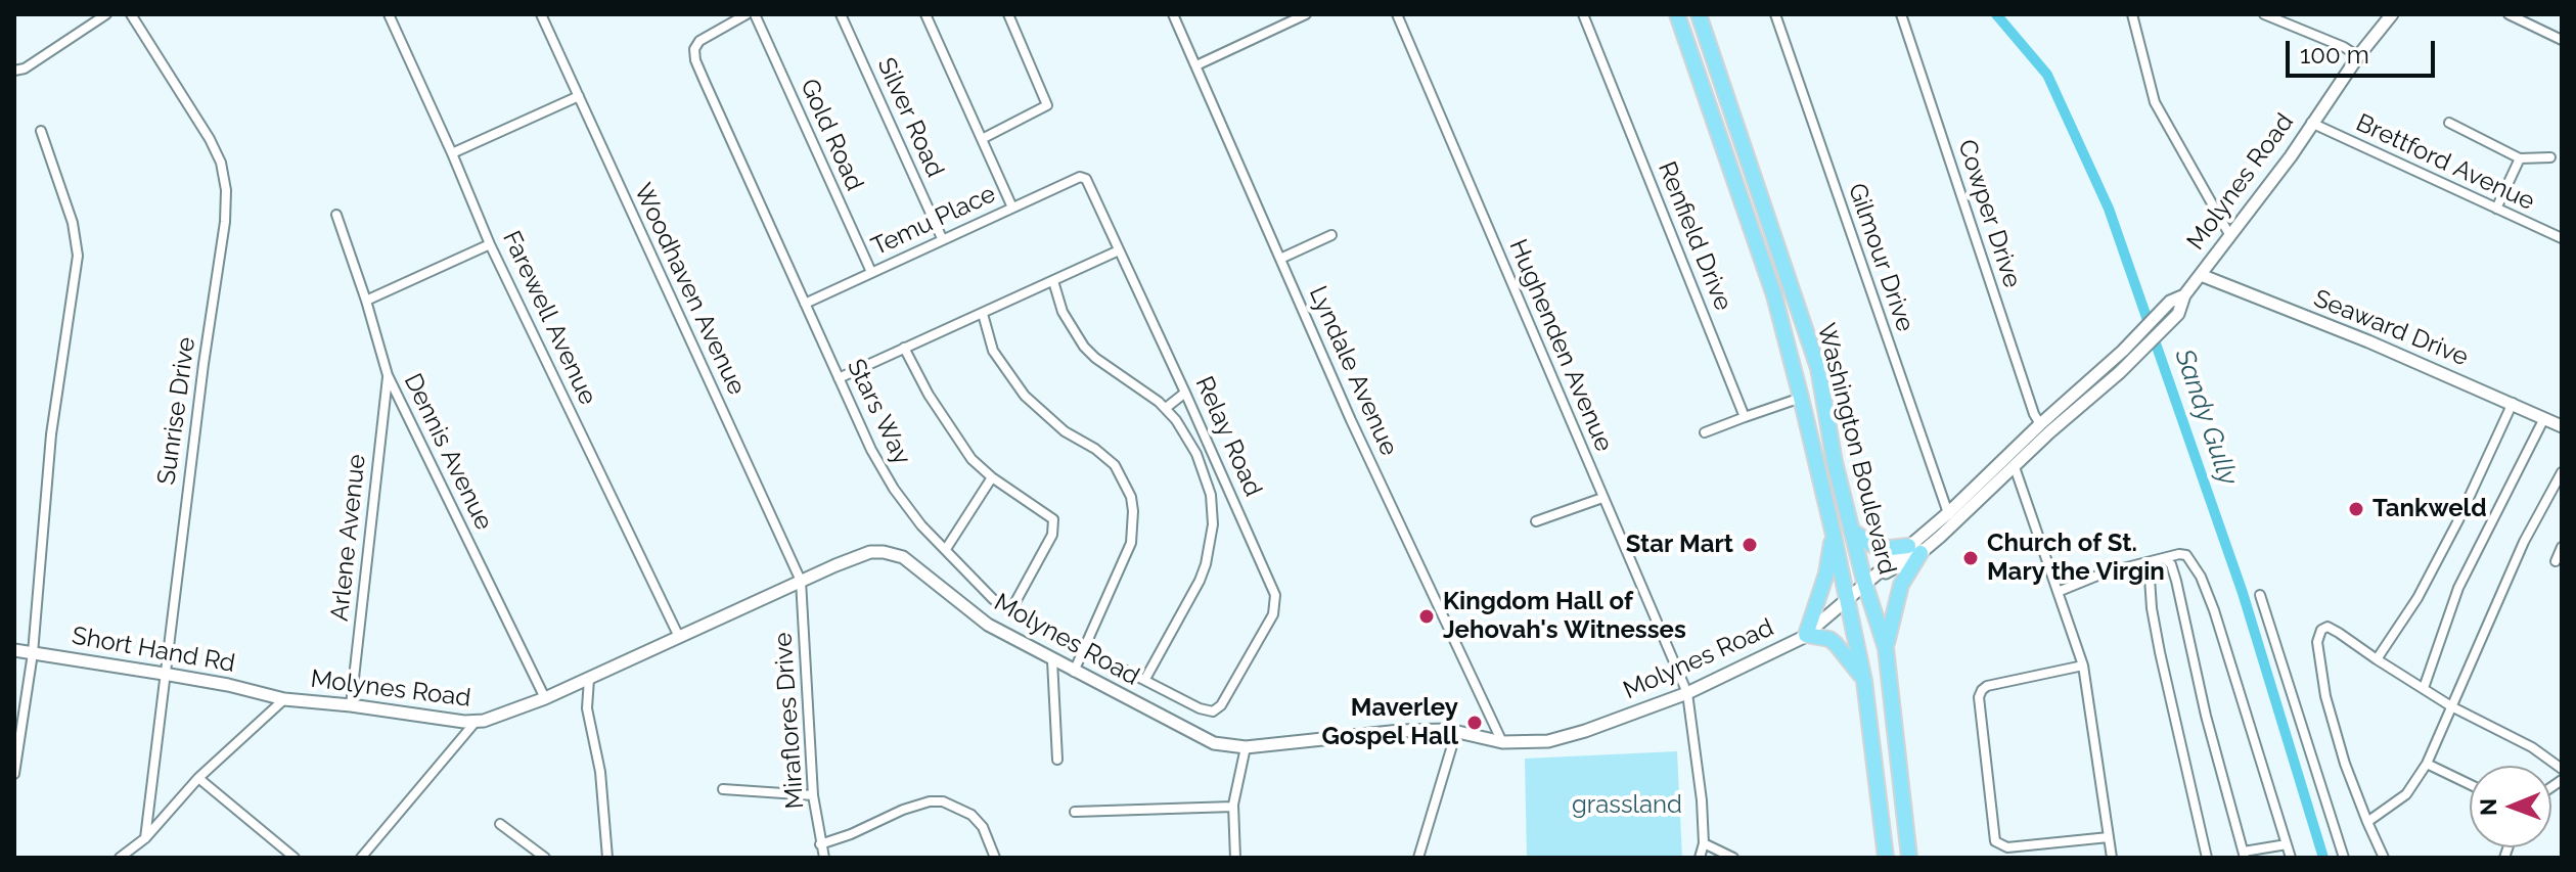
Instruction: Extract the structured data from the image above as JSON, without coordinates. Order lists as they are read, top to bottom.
{
  "streets": {
    "highway": ["Washington Boulevard"],
    "main road": ["Molynes Road", "Seaward Drive", "Short Hand Rd"],
    "street": [
      "Silver Road",
      "Gold Road",
      "Brettford Avenue",
      "Cowper Drive",
      "Temu Place",
      "Renfield Drive",
      "Gilmour Drive",
      "Woodhaven Avenue",
      "Farewell Avenue",
      "Hughenden Avenue",
      "Lyndale Avenue",
      "Sunrise Drive",
      "Stars Way",
      "Relay Road",
      "Dennis Avenue",
      "Arlene Avenue",
      "Miraflores Drive"
    ]
  },
  "crossings": [
    ["Silver Road", "Temu Place"],
    ["Gold Road", "Temu Place"],
    ["Brettford Avenue", "Molynes Road"],
    ["Molynes Road", "Cowper Drive"],
    ["Molynes Road", "Gilmour Drive"],
    ["Molynes Road", "Woodhaven Avenue"],
    ["Molynes Road", "Farewell Avenue"],
    ["Molynes Road", "Seaward Drive"],
    ["Molynes Road", "Hughenden Avenue"],
    ["Molynes Road", "Lyndale Avenue"],
    ["Molynes Road", "Sunrise Drive"],
    ["Molynes Road", "Washington Boulevard"],
    ["Molynes Road", "Dennis Avenue"],
    ["Molynes Road", "Arlene Avenue"],
    ["Molynes Road", "Short Hand Rd"],
    ["Molynes Road", "Miraflores Drive"],
    ["Temu Place", "Stars Way"],
    ["Temu Place", "Relay Road"],
    ["Woodhaven Avenue", "Miraflores Drive"],
    ["Sunrise Drive", "Short Hand Rd"],
    ["Stars Way", "Relay Road"],
    ["Dennis Avenue", "Arlene Avenue"]
  ],
  "water": ["Sandy Gully"],
  "parks": ["grassland"],
  "places": [
    "Tankweld",
    "Star Mart",
    "Church of St. Mary the Virgin",
    "Kingdom Hall of Jehovah's Witnesses",
    "Maverley Gospel Hall"
  ],
  "scale_bar": "100 m",
  "north": "left"
}
